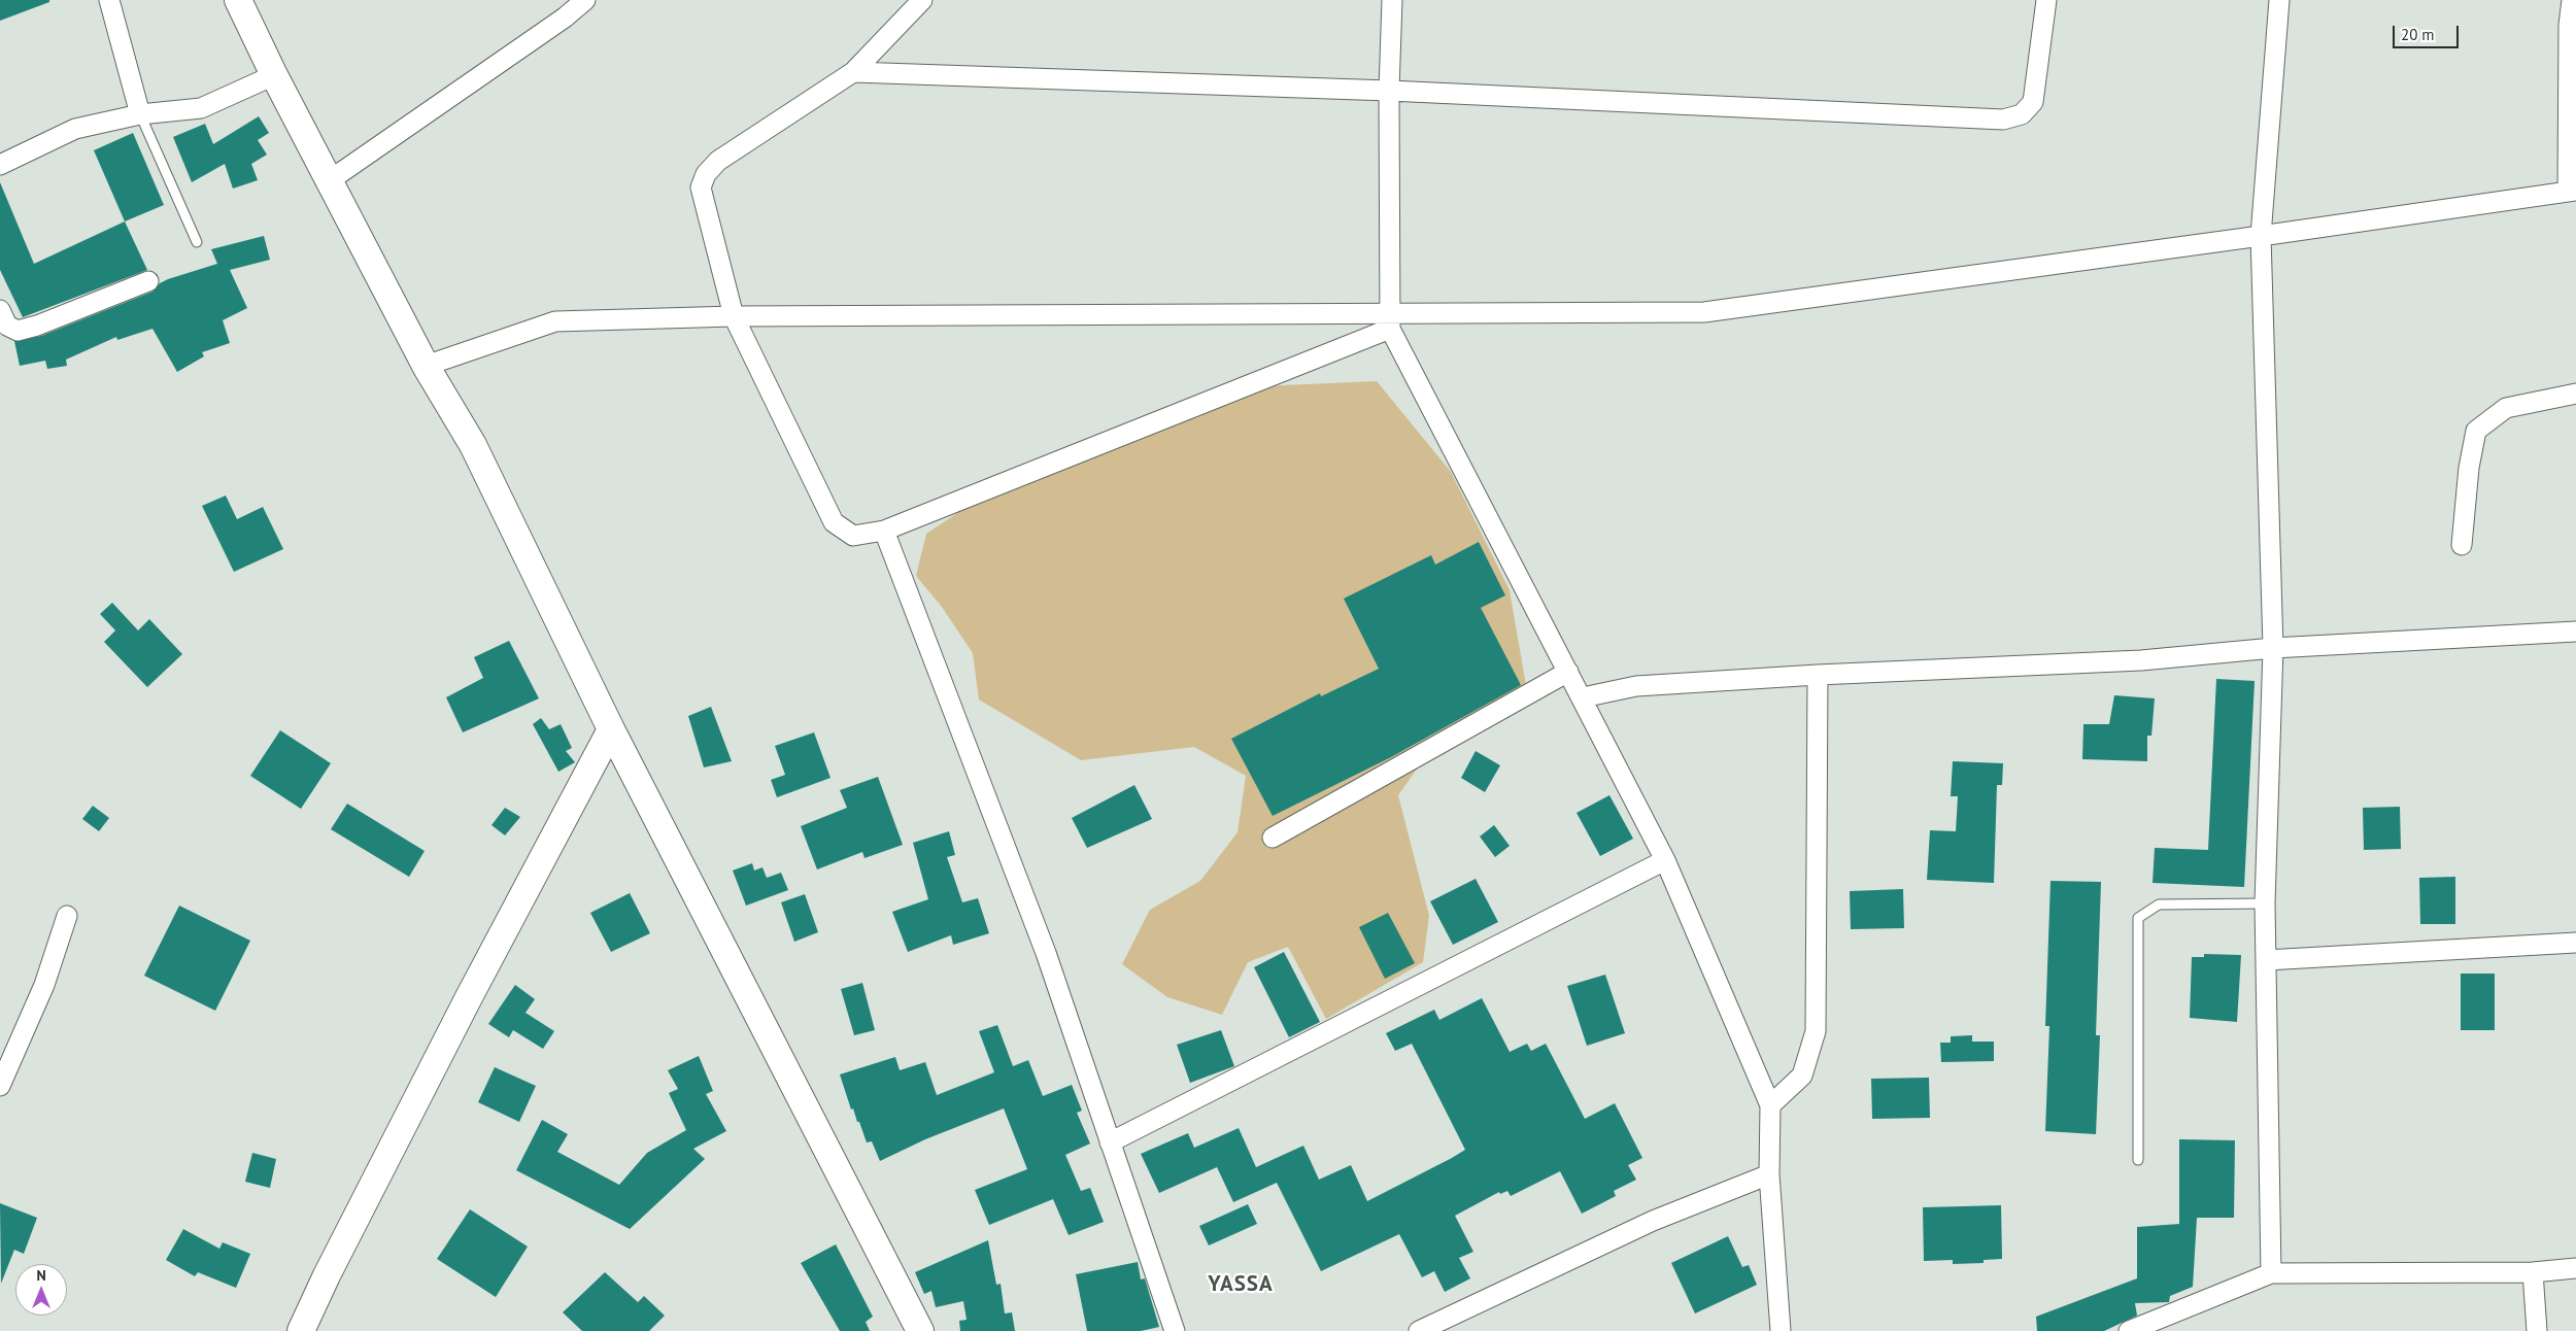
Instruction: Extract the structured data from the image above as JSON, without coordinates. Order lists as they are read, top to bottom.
{
  "districts": ["YASSA"],
  "scale_bar": "20 m",
  "north": "top"
}
